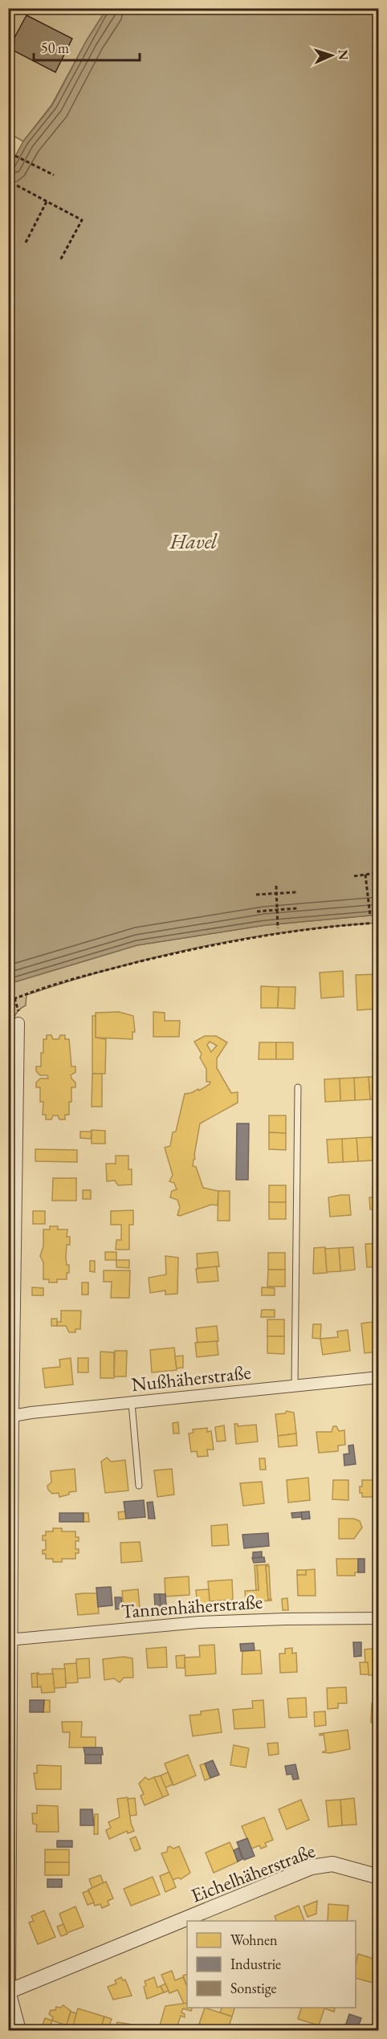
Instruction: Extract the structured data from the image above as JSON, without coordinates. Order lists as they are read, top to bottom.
{
  "streets": {
    "street": ["Nußhäherstraße", "Tannenhäherstraße", "Eichelhäherstraße"]
  },
  "water": ["Havel"],
  "legend": ["Wohnen", "Industrie", "Sonstige"],
  "scale_bar": "50 m",
  "north": "right"
}
